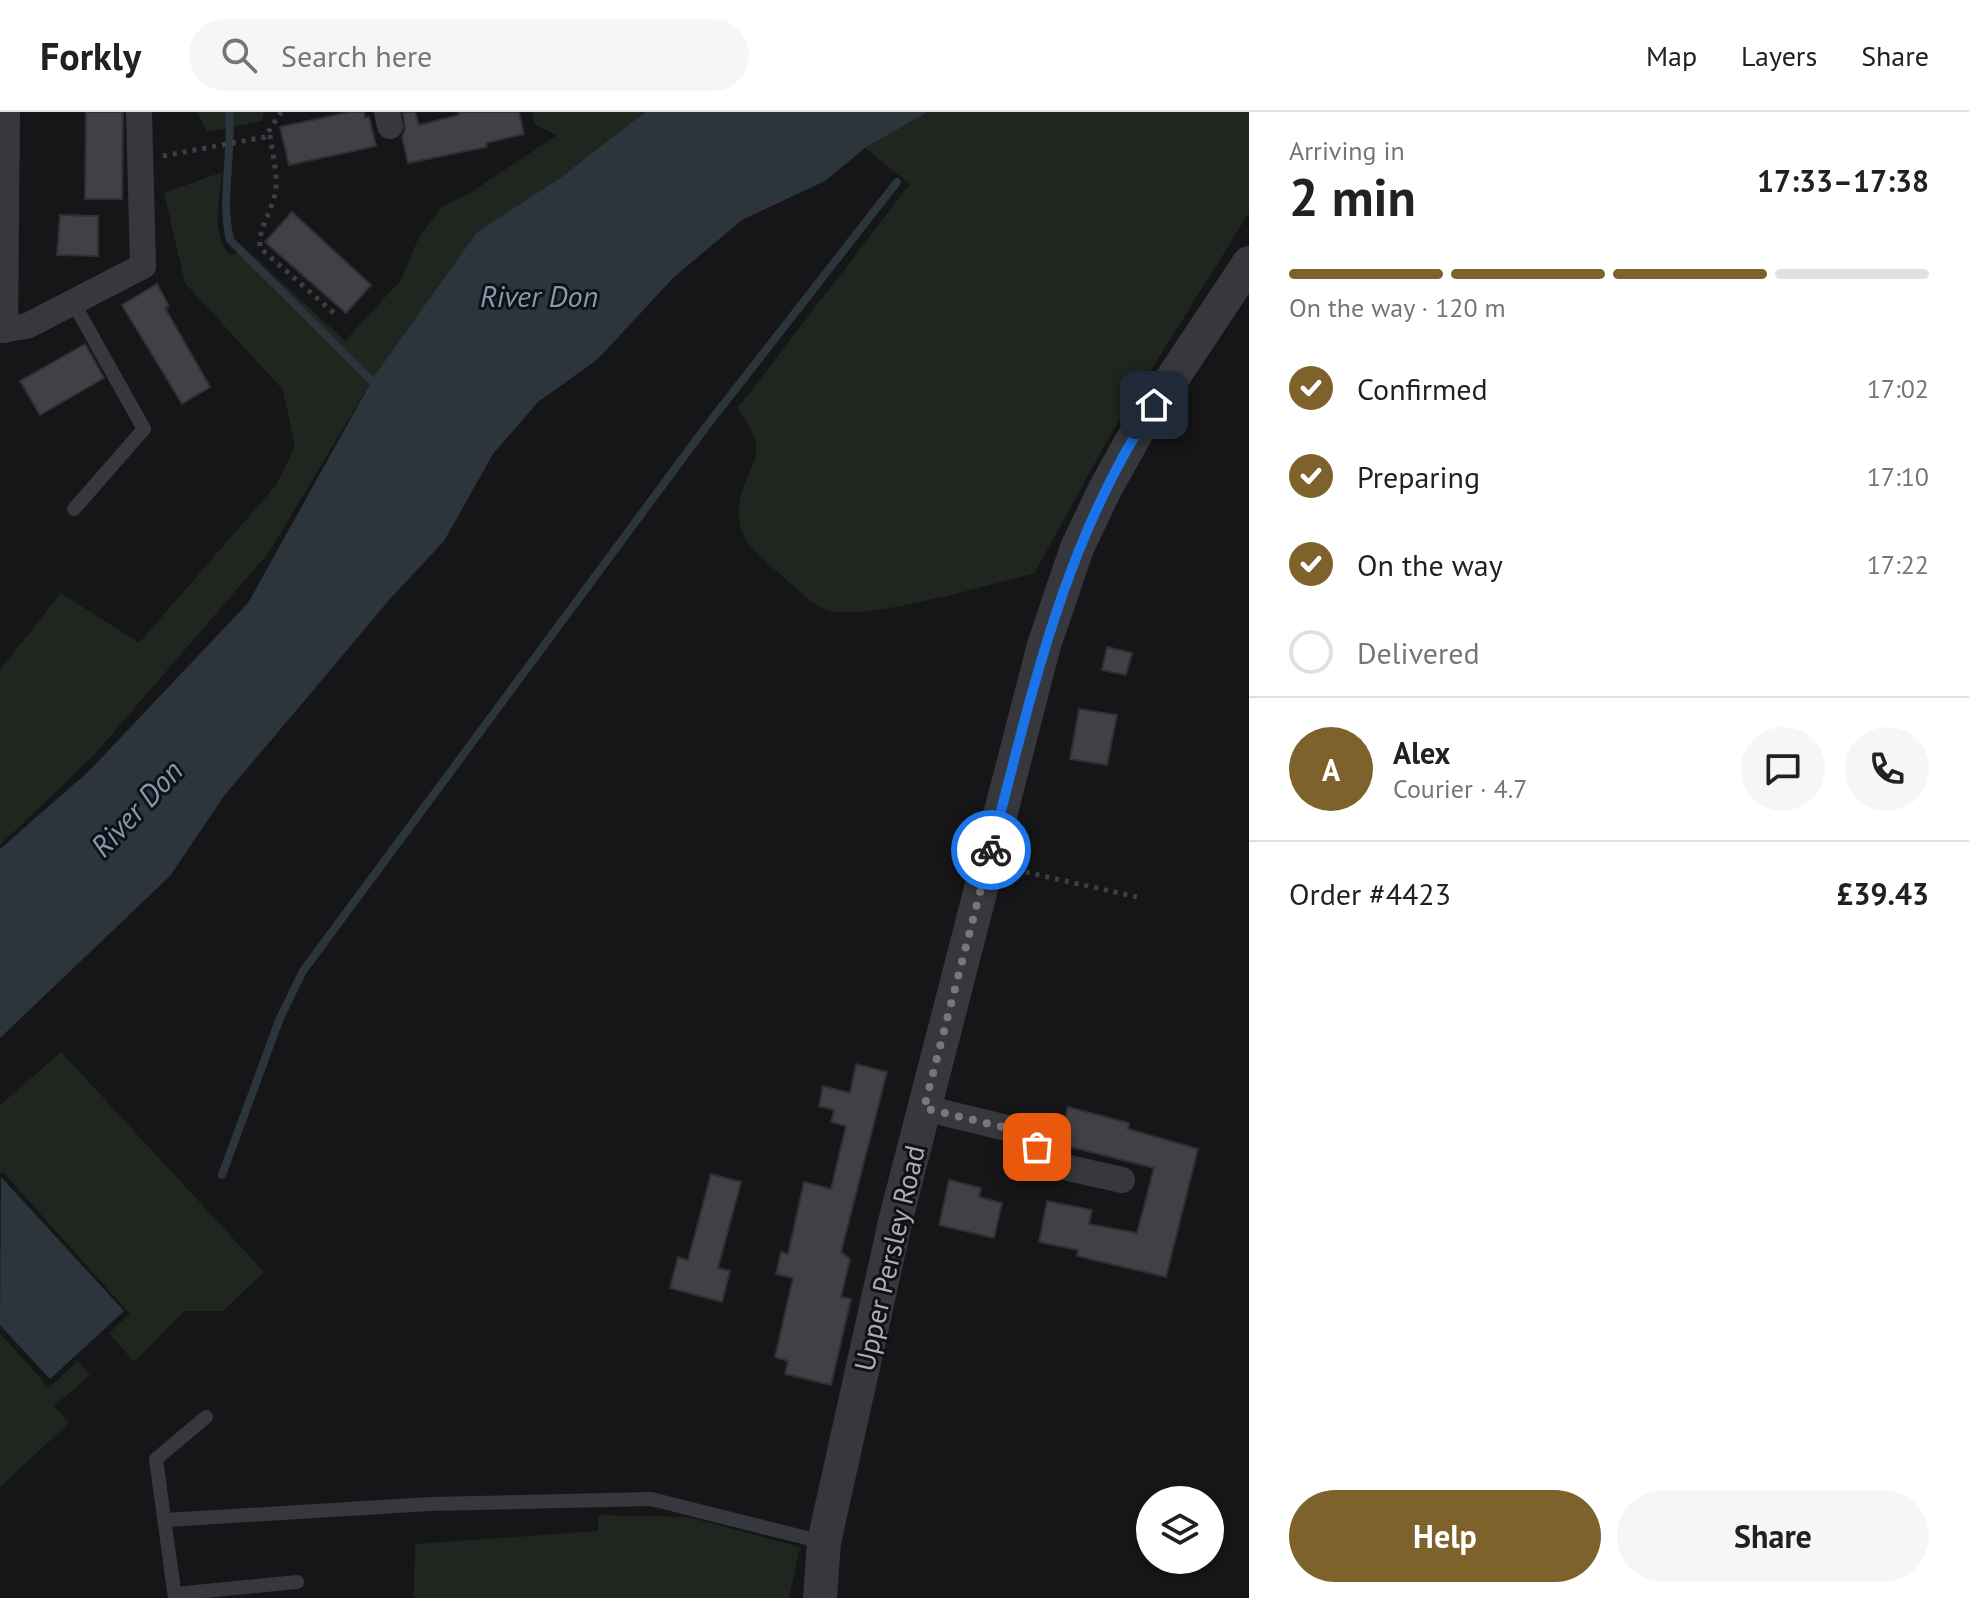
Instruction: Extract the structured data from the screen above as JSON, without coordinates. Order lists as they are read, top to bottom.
{
  "streets": {
    "street": ["Upper Persley Road"]
  },
  "water": ["River Don"],
  "page": {
    "header": "Forkly",
    "search": "Search here",
    "nav": ["Map", "Layers", "Share"],
    "heading": ["2 min", "Arriving in", "17:33–17:38"],
    "panel": [
      "Alex",
      "Courier · 4.7",
      "Order #4423",
      "£39.43"
    ],
    "bar": "On the way · 120 m",
    "list": [
      ["Confirmed", "17:02"],
      ["Preparing", "17:10"],
      ["On the way", "17:22"],
      "Delivered"
    ],
    "round": "A",
    "buttons": ["Help", "Share"]
  }
}
